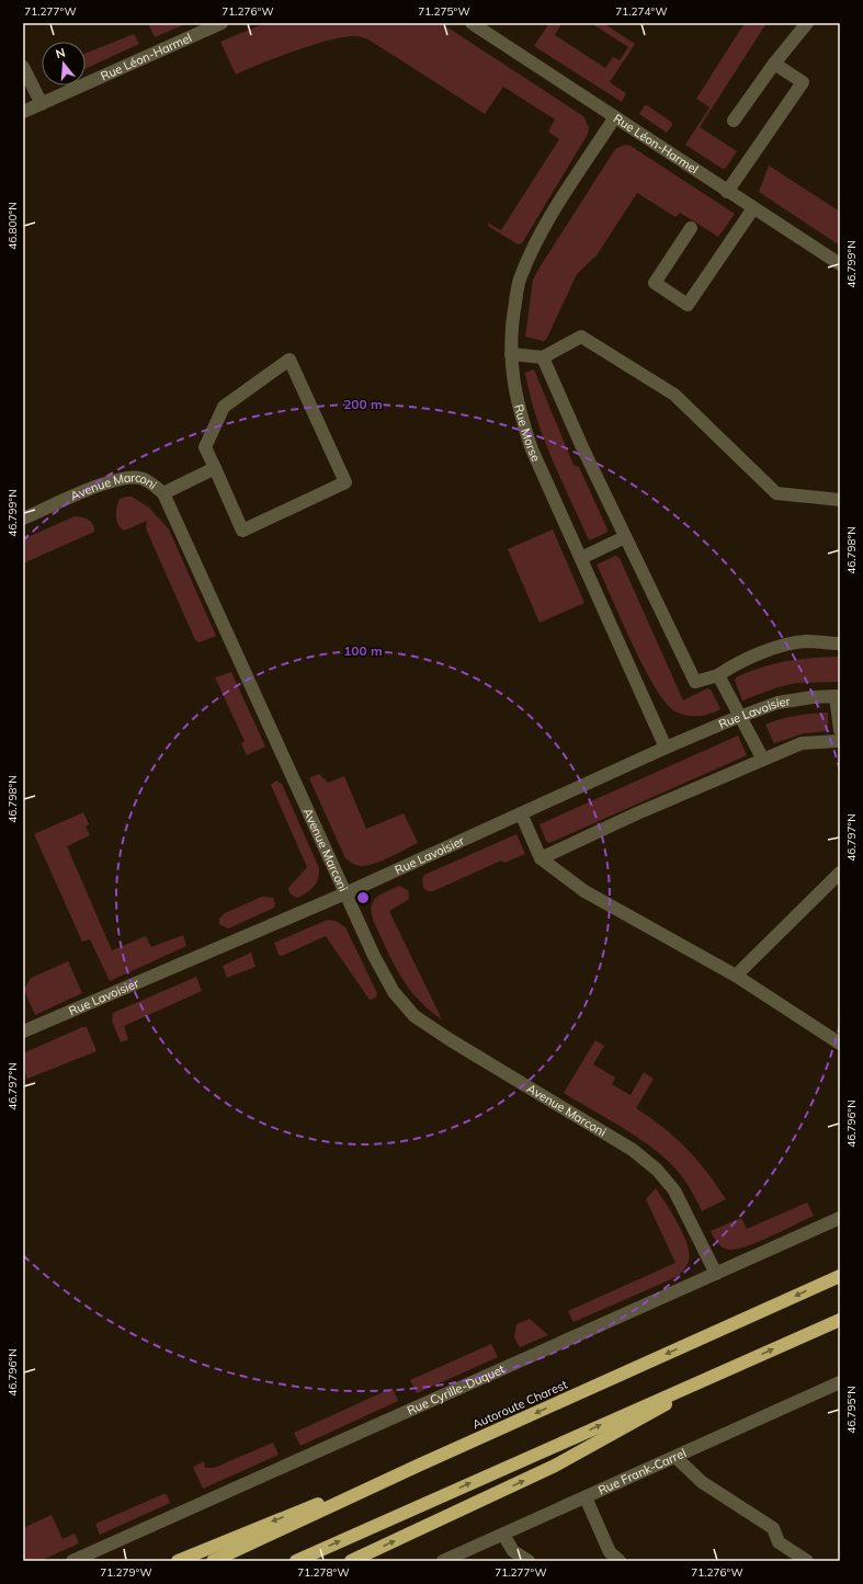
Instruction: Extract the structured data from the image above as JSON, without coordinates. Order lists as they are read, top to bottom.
{
  "streets": {
    "highway": ["Autoroute Charest"],
    "street": [
      "Rue Léon-Harmel",
      "Rue Morse",
      "Avenue Marconi",
      "Rue Lavoisier",
      "Rue Cyrille-Duquet",
      "Rue Frank-Carrel"
    ]
  },
  "crossings": [
    ["Rue Léon-Harmel", "Rue Morse"],
    ["Rue Morse", "Rue Lavoisier"],
    ["Avenue Marconi", "Rue Lavoisier"],
    ["Avenue Marconi", "Rue Cyrille-Duquet"]
  ],
  "north": "top",
  "coordinates": [
    "71.277°W",
    "71.276°W",
    "71.275°W",
    "71.274°W",
    "46.800°N",
    "46.799°N",
    "46.798°N",
    "46.797°N",
    "46.796°N",
    "46.795°N",
    "71.279°W",
    "71.278°W"
  ],
  "rings": ["200 m", "100 m"]
}
